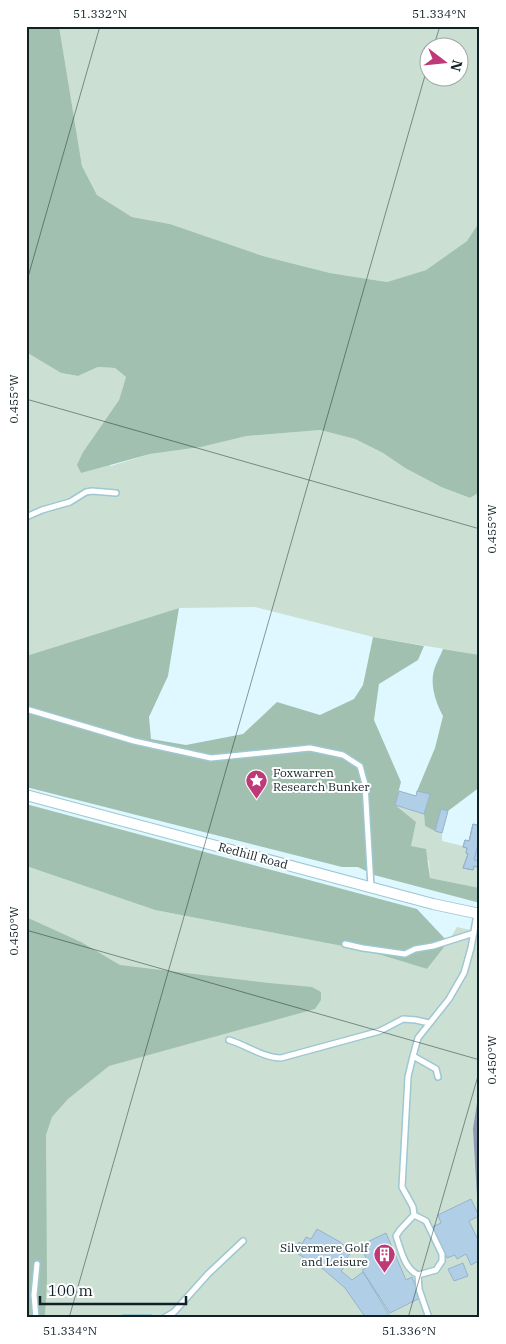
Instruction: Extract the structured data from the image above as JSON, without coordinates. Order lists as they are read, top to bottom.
{
  "streets": {
    "street": ["Redhill Road"]
  },
  "places": {
    "place": ["Foxwarren Research Bunker"],
    "building": ["Silvermere Golf and Leisure"]
  },
  "scale_bar": "100 m",
  "north": "right",
  "coordinates": [
    "51.332°N",
    "51.334°N",
    "0.455°W",
    "0.450°W",
    "51.336°N"
  ]
}
